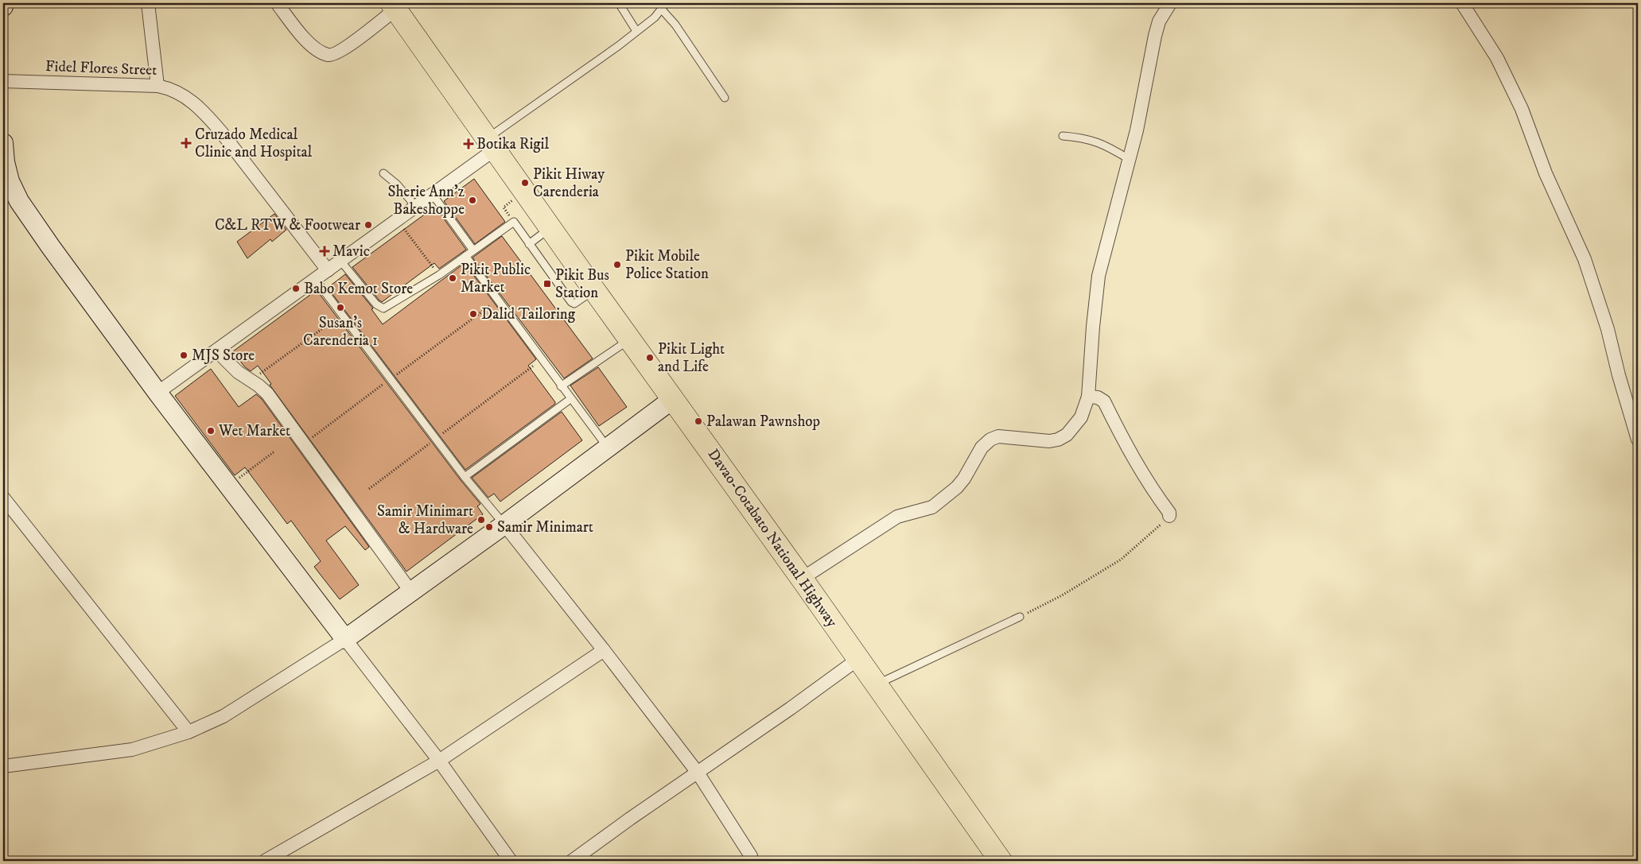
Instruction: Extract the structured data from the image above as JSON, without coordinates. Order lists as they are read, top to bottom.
{
  "streets": {
    "highway": ["Davao-Cotabato National Highway"],
    "street": ["Fidel Flores Street"]
  },
  "places": {
    "health": ["Cruzado Medical Clinic and Hospital", "Botika Rigil", "Mavic"],
    "other": [
      "Pikit Hiway Carenderia",
      "Sherie Ann'z Bakeshoppe",
      "C&L RTW & Footwear",
      "Pikit Mobile Police Station",
      "Pikit Public Market",
      "Babo Kemot Store",
      "Susan's Carenderia 1",
      "Dalid Tailoring",
      "MJS Store",
      "Pikit Light and Life",
      "Palawan Pawnshop",
      "Wet Market",
      "Samir Minimart & Hardware",
      "Samir Minimart"
    ],
    "transit": ["Pikit Bus Station"]
  }
}
